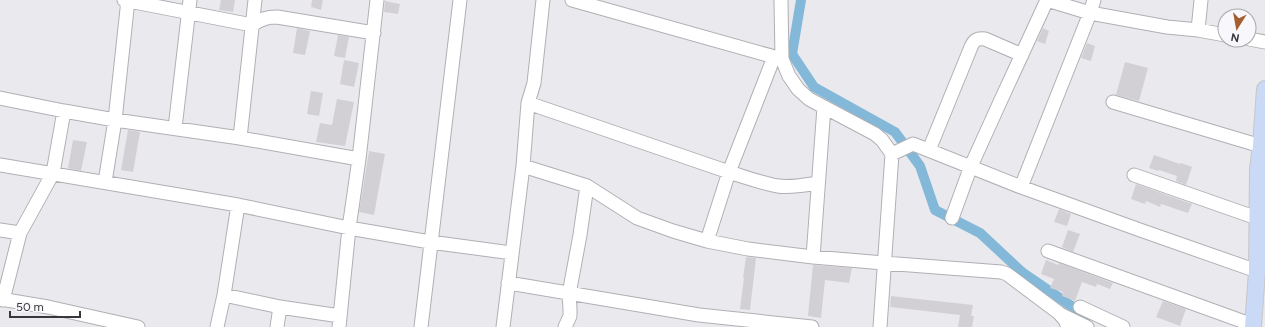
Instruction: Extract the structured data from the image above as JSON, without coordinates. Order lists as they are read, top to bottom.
{
  "scale_bar": "50 m",
  "north": "bottom"
}
